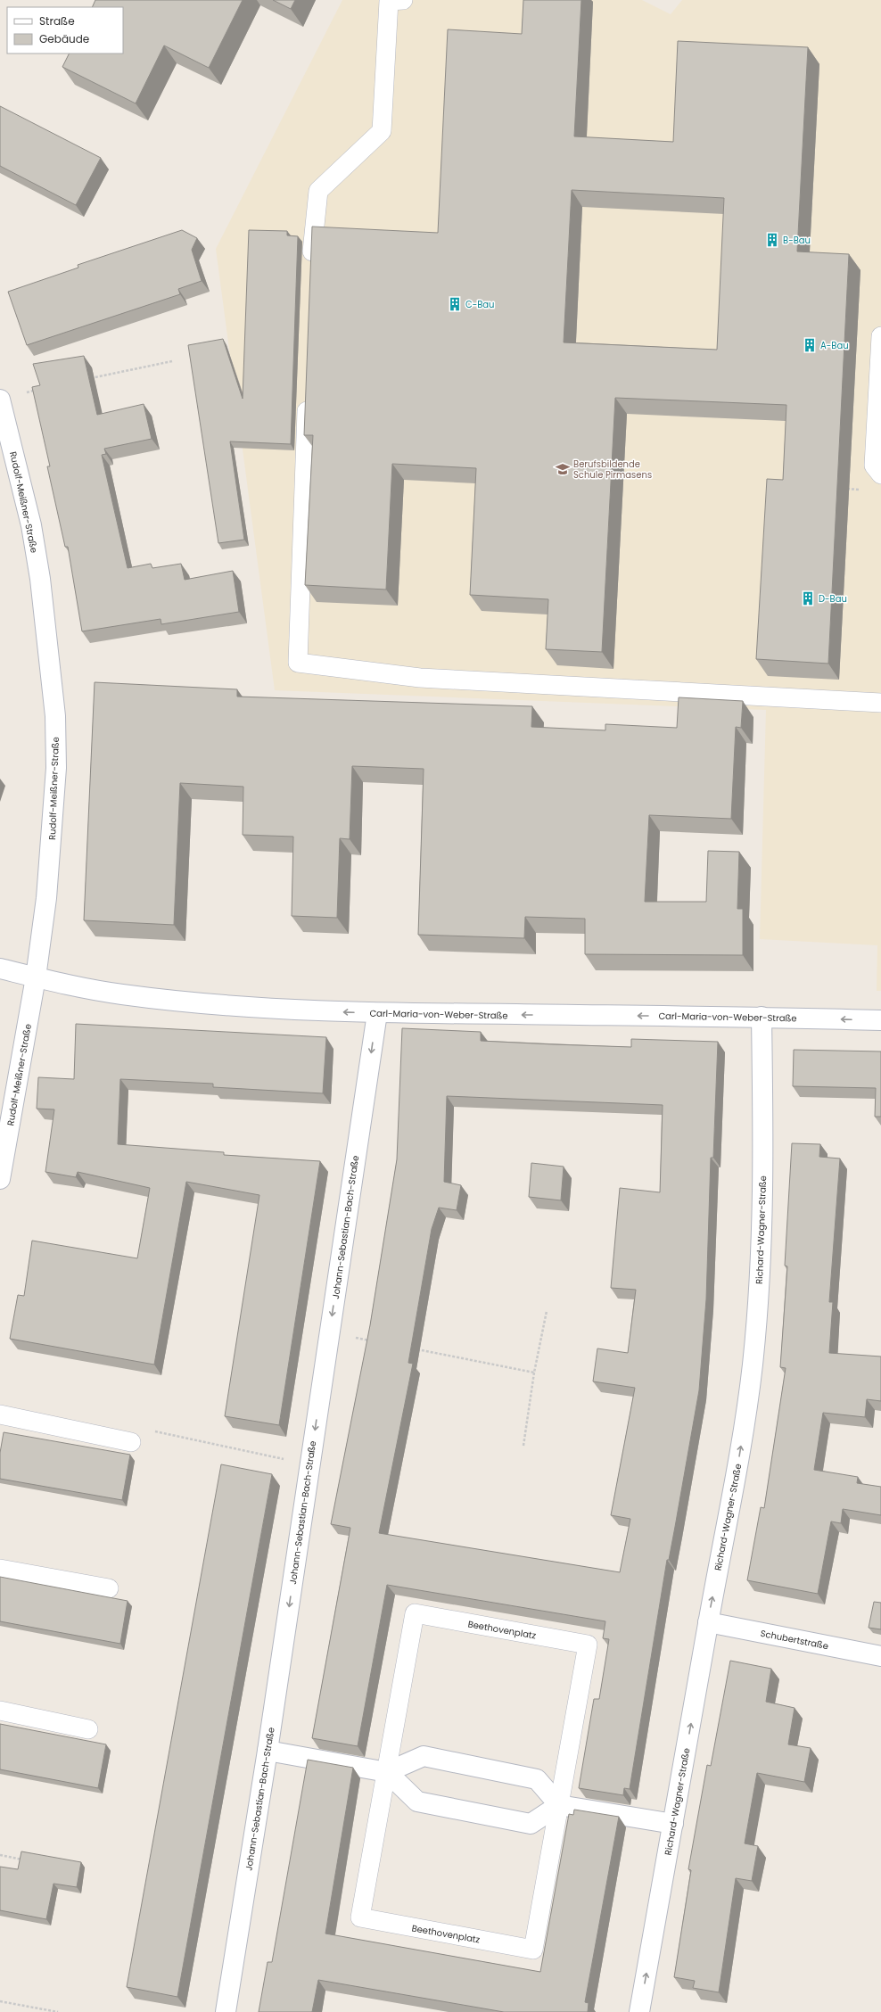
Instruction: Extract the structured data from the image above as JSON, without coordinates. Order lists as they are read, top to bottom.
{
  "streets": {
    "street": [
      "Rudolf-Meißner-Straße",
      "Carl-Maria-von-Weber-Straße",
      "Johann-Sebastian-Bach-Straße",
      "Richard-Wagner-Straße",
      "Schubertstraße"
    ],
    "lane": ["Beethovenplatz"]
  },
  "crossings": [
    ["Rudolf-Meißner-Straße", "Carl-Maria-von-Weber-Straße"],
    ["Carl-Maria-von-Weber-Straße", "Johann-Sebastian-Bach-Straße"],
    ["Carl-Maria-von-Weber-Straße", "Richard-Wagner-Straße"],
    ["Richard-Wagner-Straße", "Schubertstraße"]
  ],
  "one_way": ["Carl-Maria-von-Weber-Straße", "Johann-Sebastian-Bach-Straße", "Richard-Wagner-Straße"],
  "places": {
    "building": [
      "B-Bau",
      "C-Bau",
      "A-Bau",
      "D-Bau"
    ],
    "school or university": ["Berufsbildende Schule Pirmasens"]
  },
  "legend": ["Straße", "Gebäude"]
}
